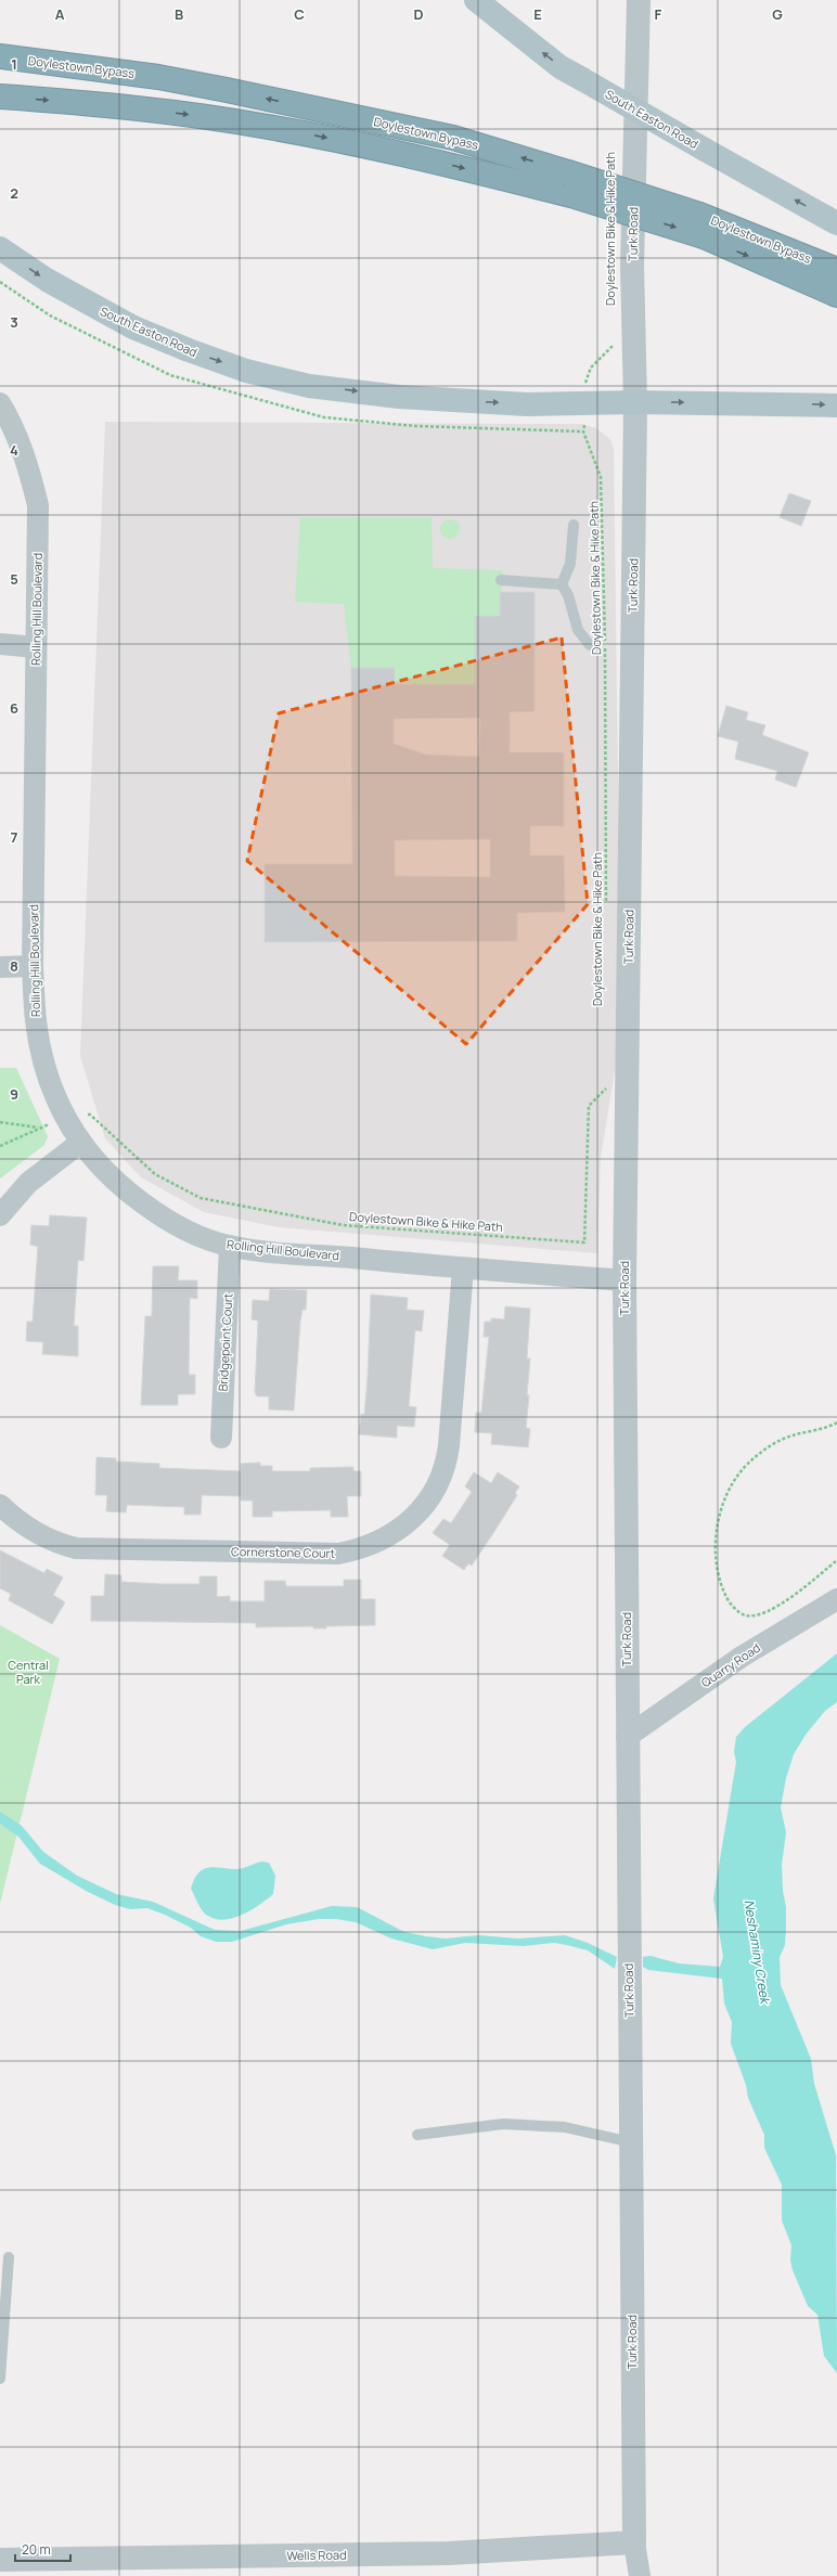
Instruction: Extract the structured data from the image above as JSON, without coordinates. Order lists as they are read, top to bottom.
{
  "streets": {
    "highway": ["Doylestown Bypass"],
    "main road": ["South Easton Road"],
    "street": [
      "Turk Road",
      "Rolling Hill Boulevard",
      "Bridgepoint Court",
      "Cornerstone Court",
      "Quarry Road",
      "Wells Road"
    ],
    "path": ["Doylestown Bike & Hike Path"]
  },
  "crossings": [
    ["South Easton Road", "Doylestown Bike & Hike Path"],
    ["South Easton Road", "Turk Road"],
    ["Doylestown Bike & Hike Path", "Rolling Hill Boulevard"],
    ["Turk Road", "Rolling Hill Boulevard"],
    ["Turk Road", "Quarry Road"],
    ["Turk Road", "Wells Road"],
    ["Rolling Hill Boulevard", "Bridgepoint Court"],
    ["Rolling Hill Boulevard", "Cornerstone Court"]
  ],
  "water": ["Neshaminy Creek"],
  "parks": ["Central Park"],
  "scale_bar": "20 m",
  "grid": {
    "columns": [
      "A",
      "B",
      "C",
      "D",
      "E",
      "F",
      "G"
    ],
    "rows": [
      "1",
      "2",
      "3",
      "4",
      "5",
      "6",
      "7",
      "8",
      "9"
    ]
  }
}
